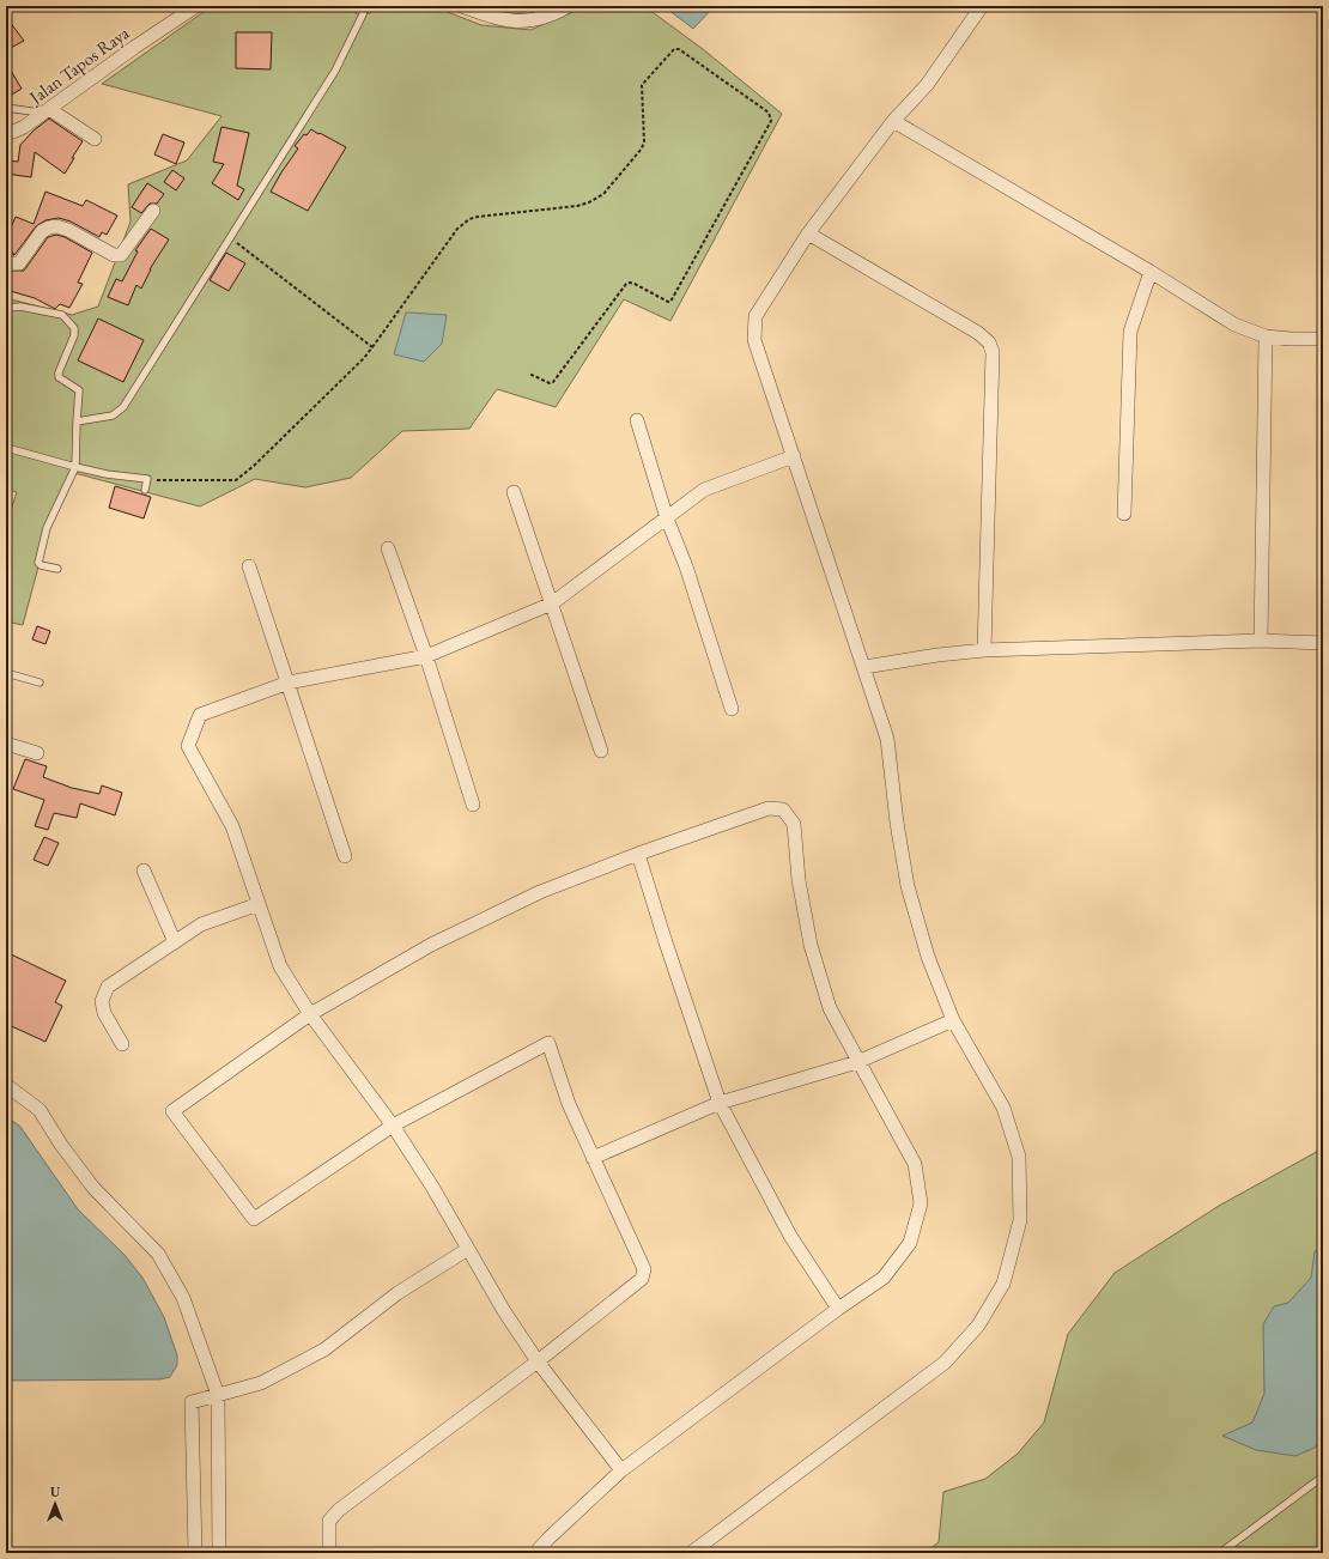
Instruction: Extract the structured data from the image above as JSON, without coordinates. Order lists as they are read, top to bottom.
{
  "streets": {
    "street": ["Jalan Tapos Raya"]
  },
  "north": "top"
}
